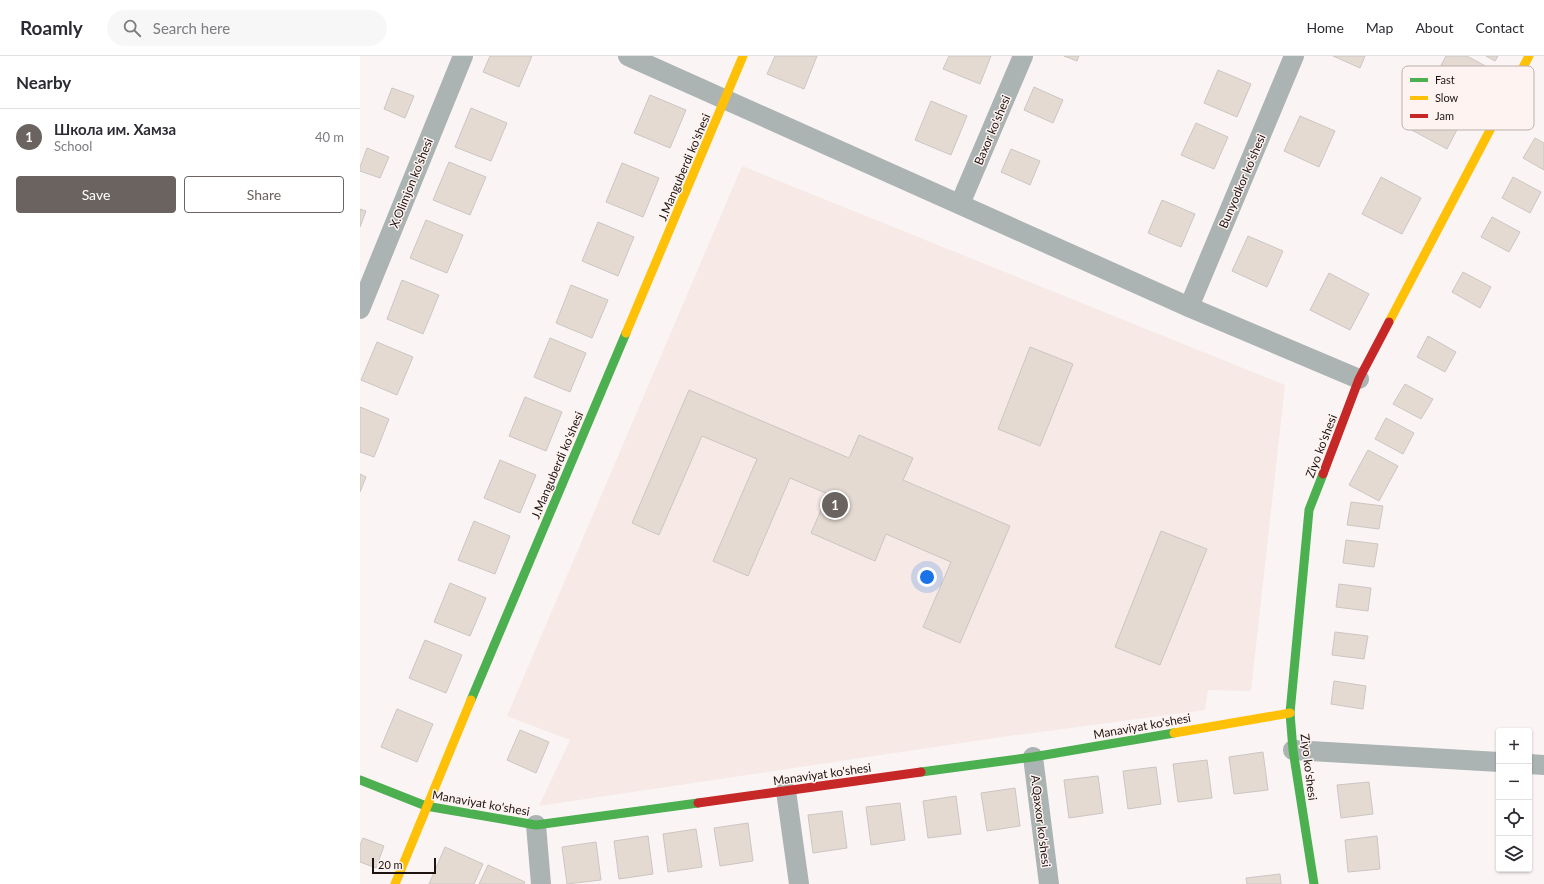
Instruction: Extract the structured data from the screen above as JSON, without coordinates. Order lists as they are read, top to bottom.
{
  "streets": {
    "street": [
      "Baxor ko'shesi",
      "J.Manguberdi ko'shesi",
      "Bunyodkor ko'shesi",
      "X.Olimjon ko'shesi",
      "Ziyo ko'shesi",
      "Manaviyat ko'shesi",
      "A.Qaxxor ko'shesi"
    ]
  },
  "crossings": [
    ["J.Manguberdi ko'shesi", "Manaviyat ko'shesi"],
    ["Ziyo ko'shesi", "Manaviyat ko'shesi"],
    ["Manaviyat ko'shesi", "A.Qaxxor ko'shesi"]
  ],
  "legend": ["Fast", "Slow", "Jam"],
  "scale_bar": "20 m",
  "page": {
    "header": "Roamly",
    "search": "Search here",
    "nav": [
      "Home",
      "Map",
      "About",
      "Contact"
    ],
    "heading": "Nearby",
    "list": [
      {
        "mark": "1",
        "name": "Школа им. Хамза",
        "note": "School",
        "value": "40 m"
      }
    ],
    "buttons": ["Save", "Share"],
    "pins": "1",
    "map_buttons": ["+", "−"],
    "scale": "20 m"
  }
}
